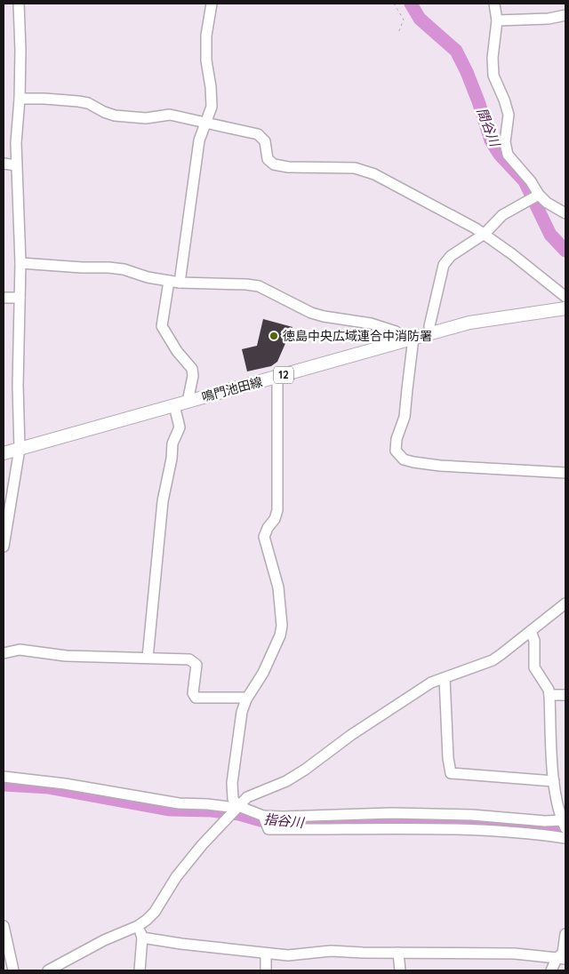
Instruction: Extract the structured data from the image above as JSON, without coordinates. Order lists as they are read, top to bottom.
{
  "streets": {
    "main road": ["12", "鳴門池田線"]
  },
  "water": ["間谷川", "指谷川"],
  "places": ["徳島中央広域連合中消防署"]
}
